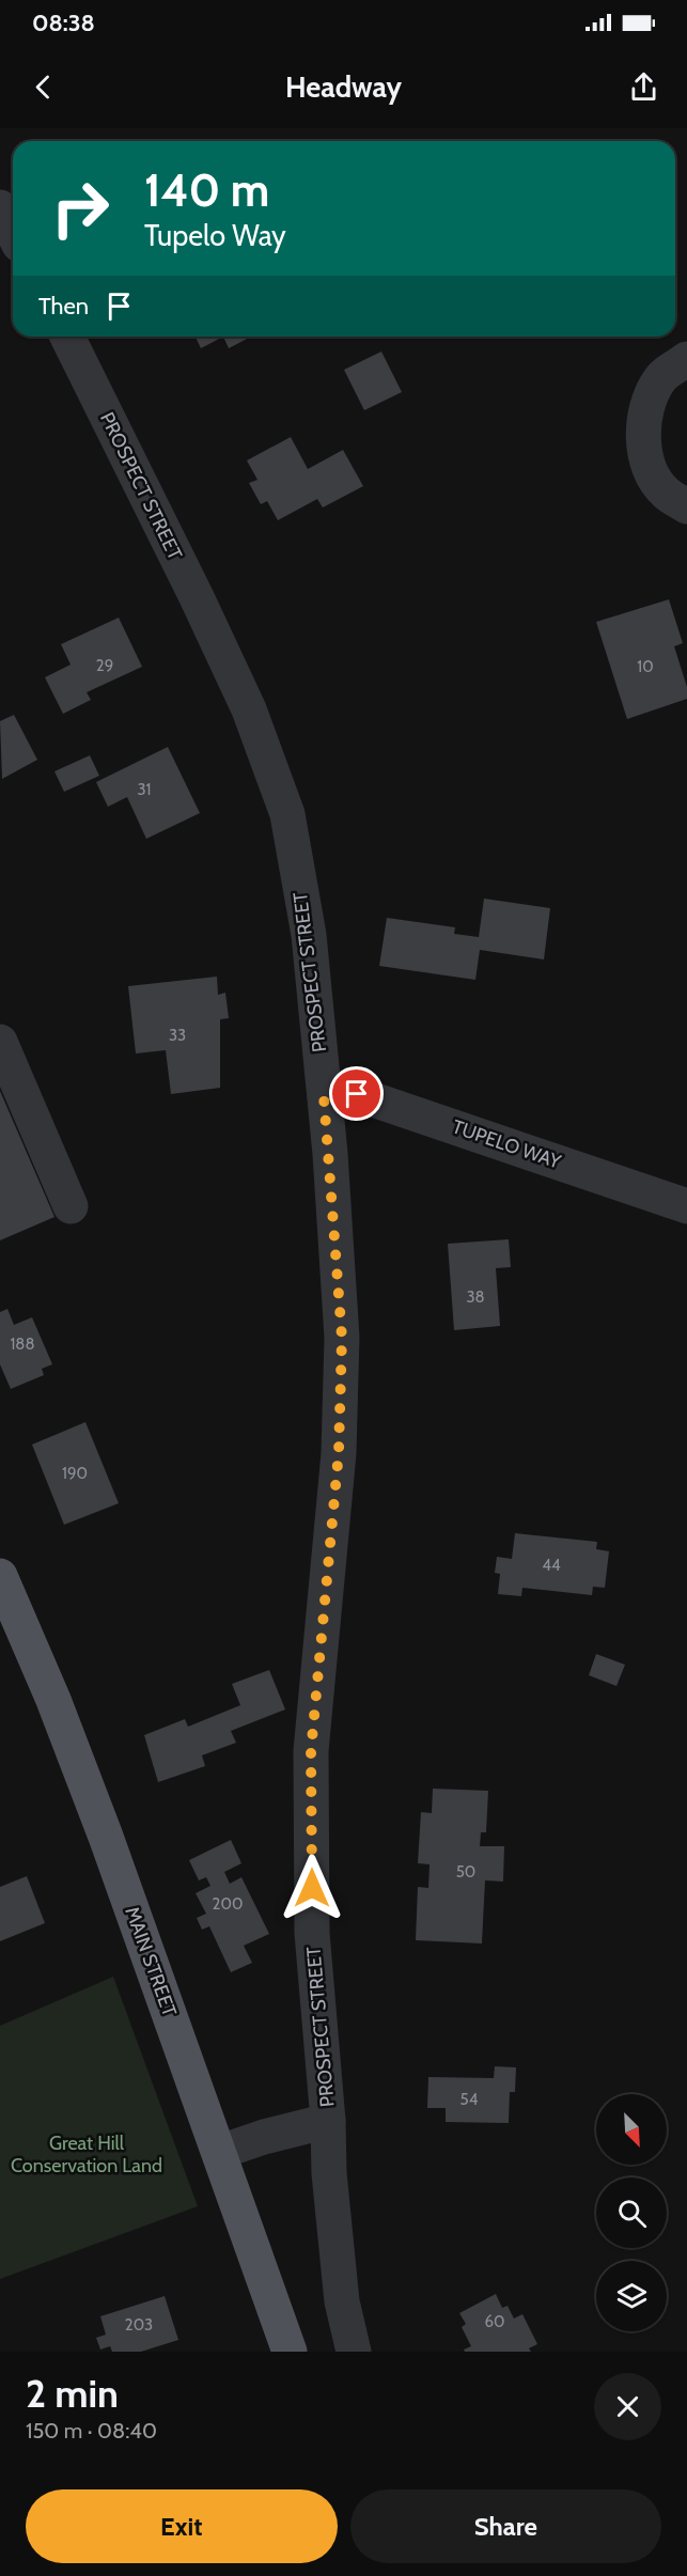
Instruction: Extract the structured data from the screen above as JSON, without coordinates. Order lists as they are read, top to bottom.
{
  "streets": {
    "main road": ["MAIN STREET"],
    "street": ["PROSPECT STREET", "TUPELO WAY"]
  },
  "crossings": [
    ["PROSPECT STREET", "TUPELO WAY"]
  ],
  "parks": ["Great Hill Conservation Land"],
  "house_numbers": [
    "29",
    "10",
    "31",
    "33",
    "38",
    "188",
    "190",
    "44",
    "50",
    "200",
    "54",
    "60",
    "203"
  ],
  "north": "bottom right",
  "page": {
    "status": "08:38",
    "header": "Headway",
    "turn": ["140 m", "Tupelo Way"],
    "then": "Then",
    "heading": ["2 min", "150 m · 08:40"],
    "buttons": ["Exit", "Share"]
  }
}
